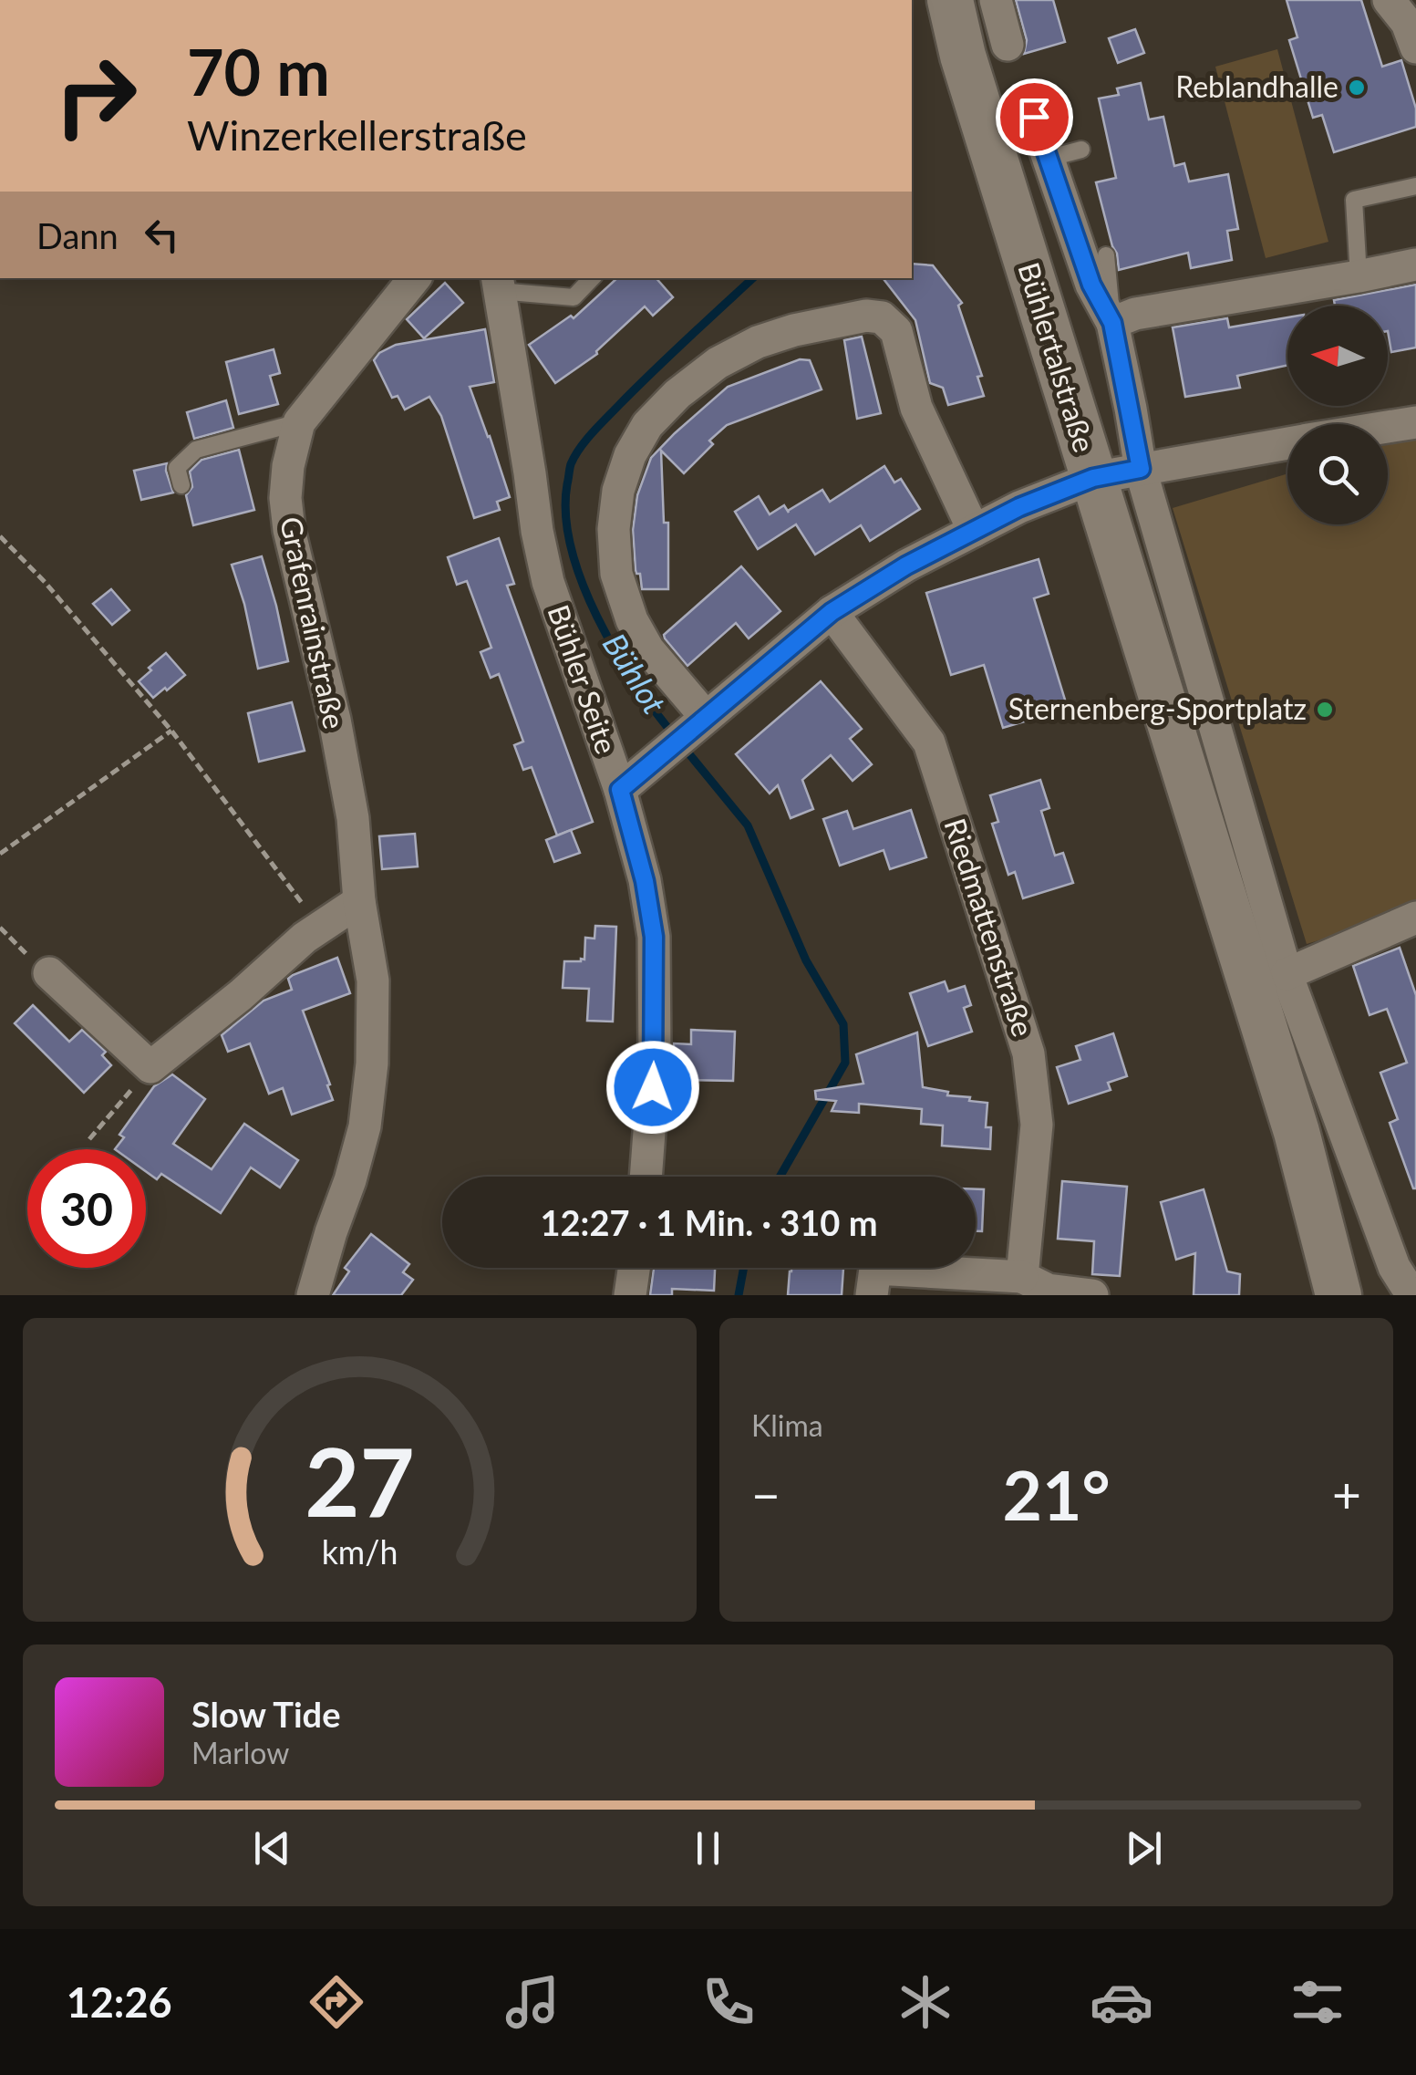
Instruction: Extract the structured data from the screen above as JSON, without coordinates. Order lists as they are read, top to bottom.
{
  "streets": {
    "main road": ["Bühlertalstraße"],
    "street": ["Grafenrainstraße", "Bühler Seite", "Riedmattenstraße"]
  },
  "water": ["Bühlot"],
  "places": ["Reblandhalle", "Sternenberg-Sportplatz"],
  "north": "left",
  "page": {
    "turn": ["70 m", "Winzerkellerstraße"],
    "then": "Dann",
    "limit": "30",
    "trip": "12:27 · 1 Min. · 310 m",
    "tile": "Klima",
    "heat": ["−", "21°", "+"],
    "song": ["Slow Tide", "Marlow"],
    "tabs": "12:26",
    "gauge": ["27", "km/h"]
  }
}
